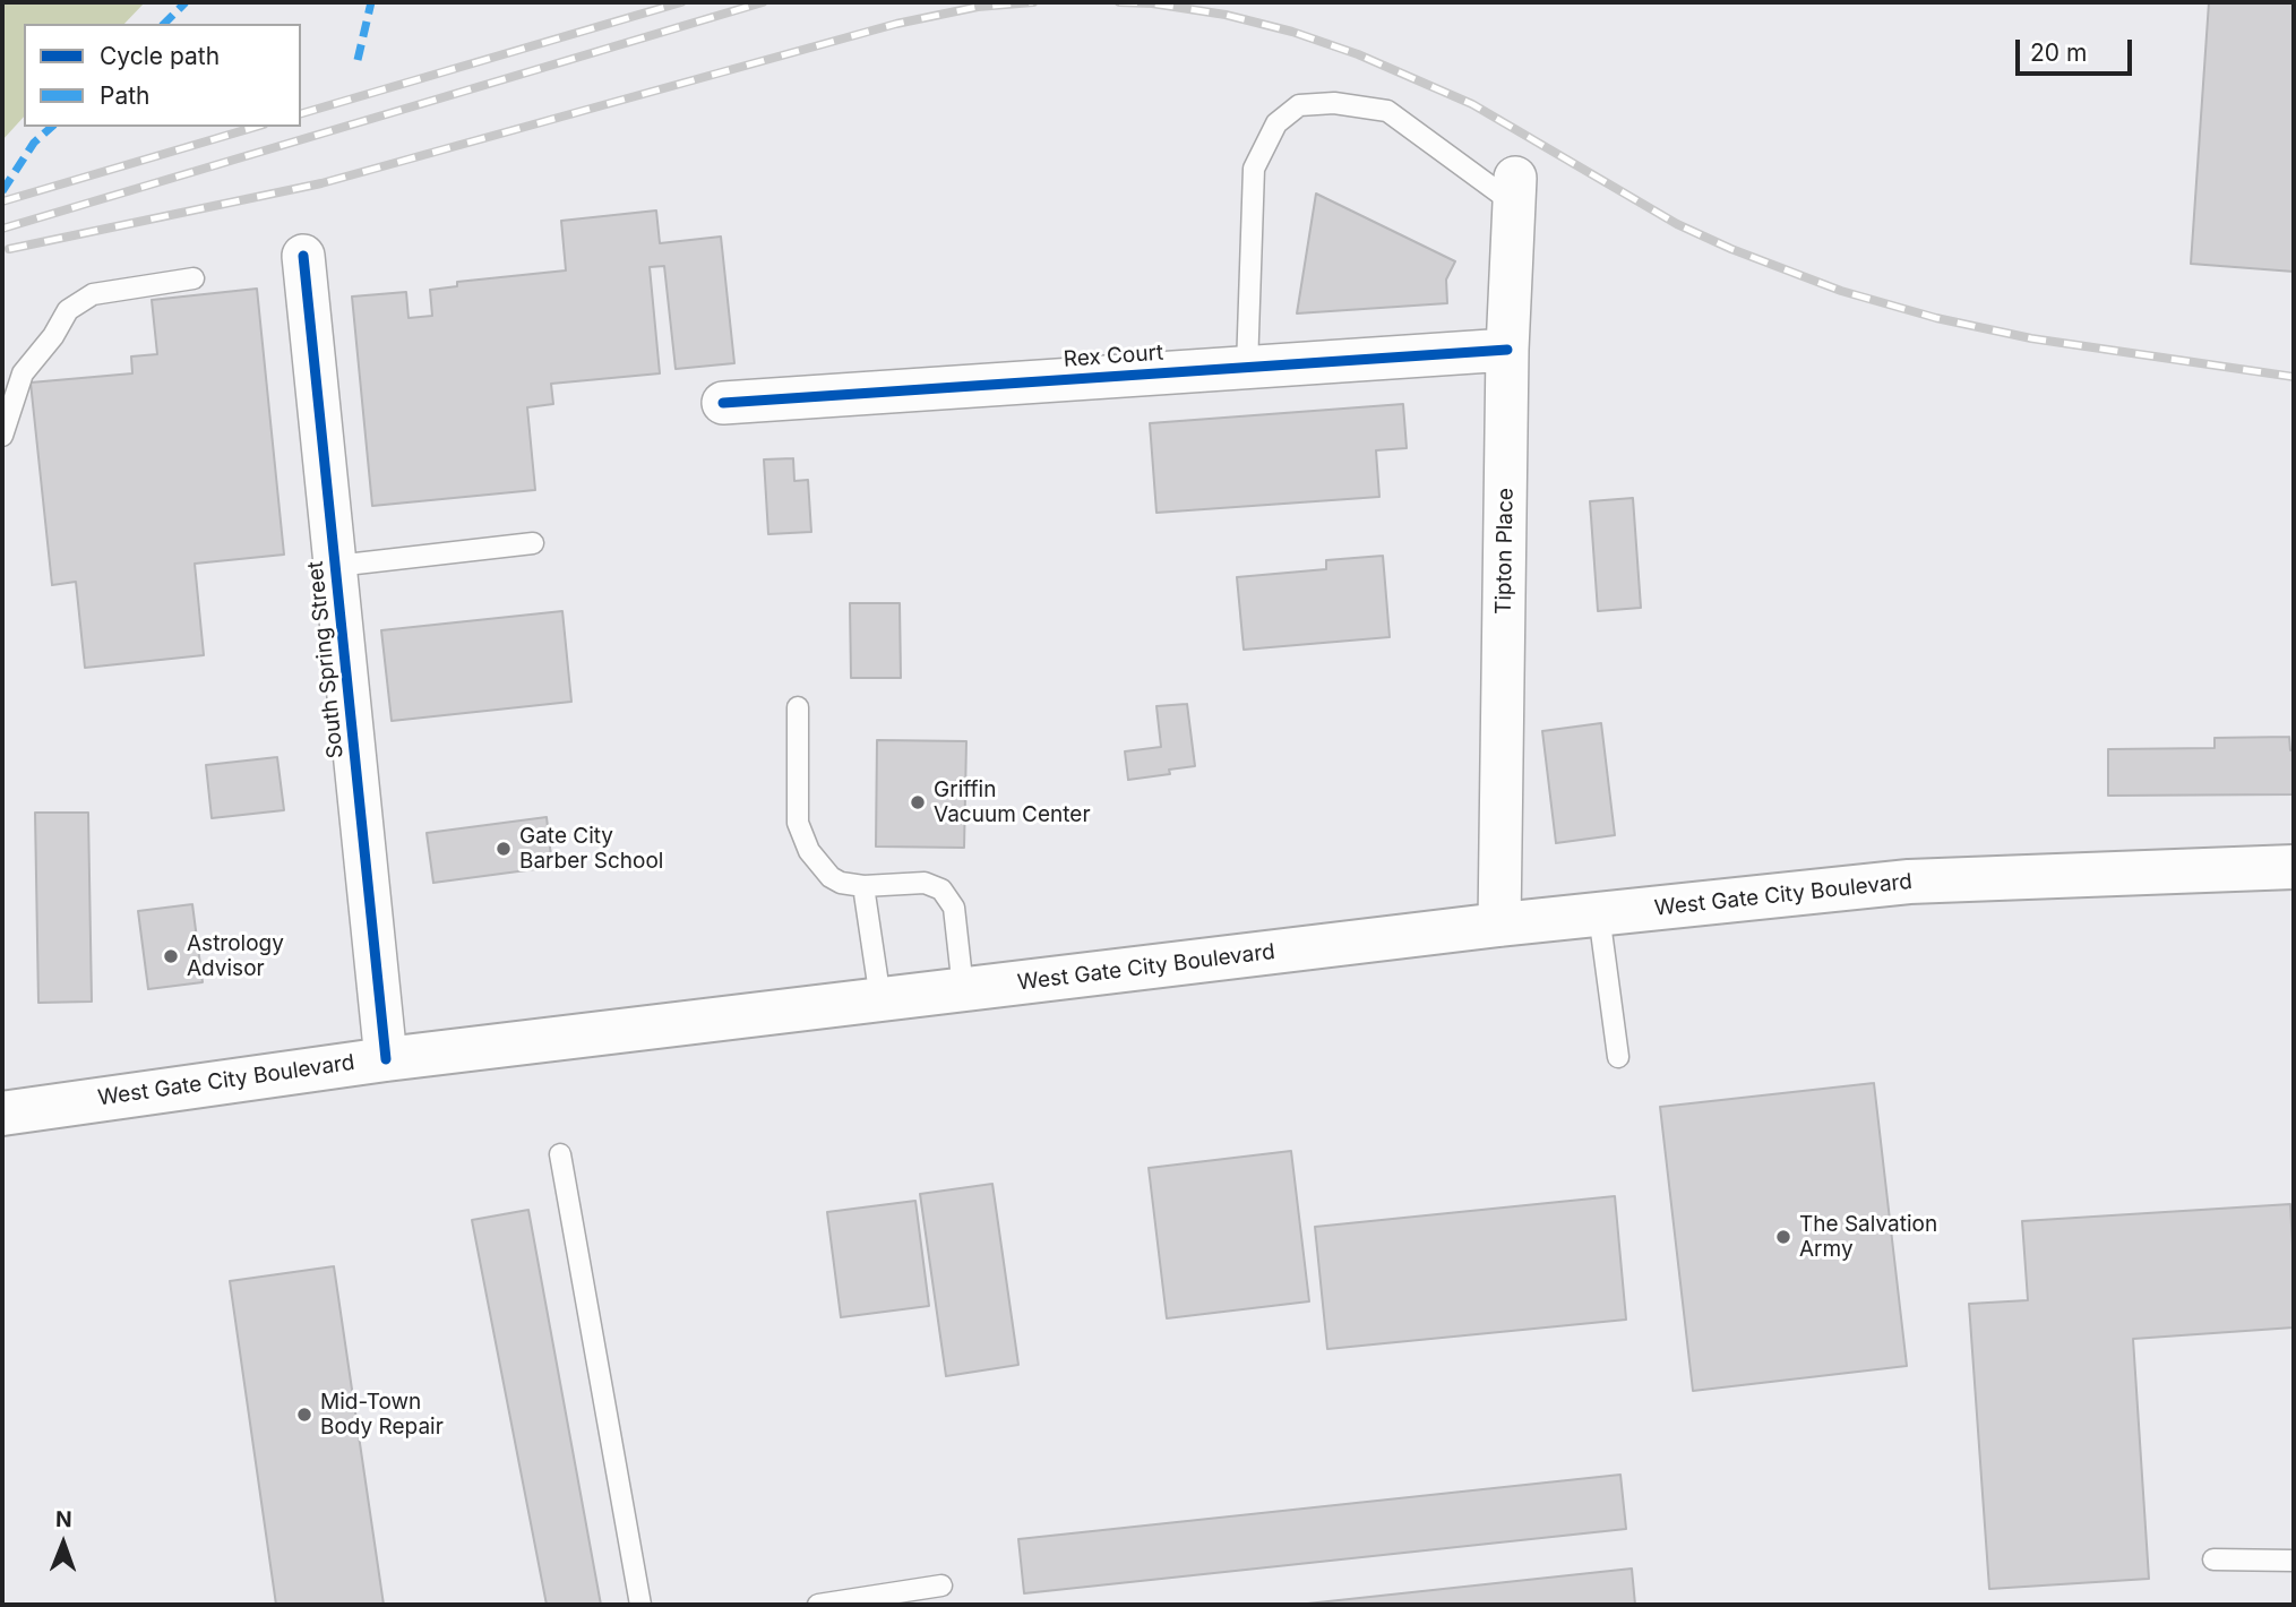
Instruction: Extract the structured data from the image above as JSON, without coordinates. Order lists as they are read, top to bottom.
{
  "streets": {
    "main road": ["West Gate City Boulevard"],
    "street": ["Rex Court", "Tipton Place", "South Spring Street"]
  },
  "crossings": [
    ["Rex Court", "Tipton Place"],
    ["Tipton Place", "West Gate City Boulevard"],
    ["South Spring Street", "West Gate City Boulevard"]
  ],
  "places": [
    "Griffin Vacuum Center",
    "Gate City Barber School",
    "Astrology Advisor",
    "The Salvation Army",
    "Mid-Town Body Repair"
  ],
  "legend": ["Cycle path", "Path"],
  "scale_bar": "20 m",
  "north": "top"
}
